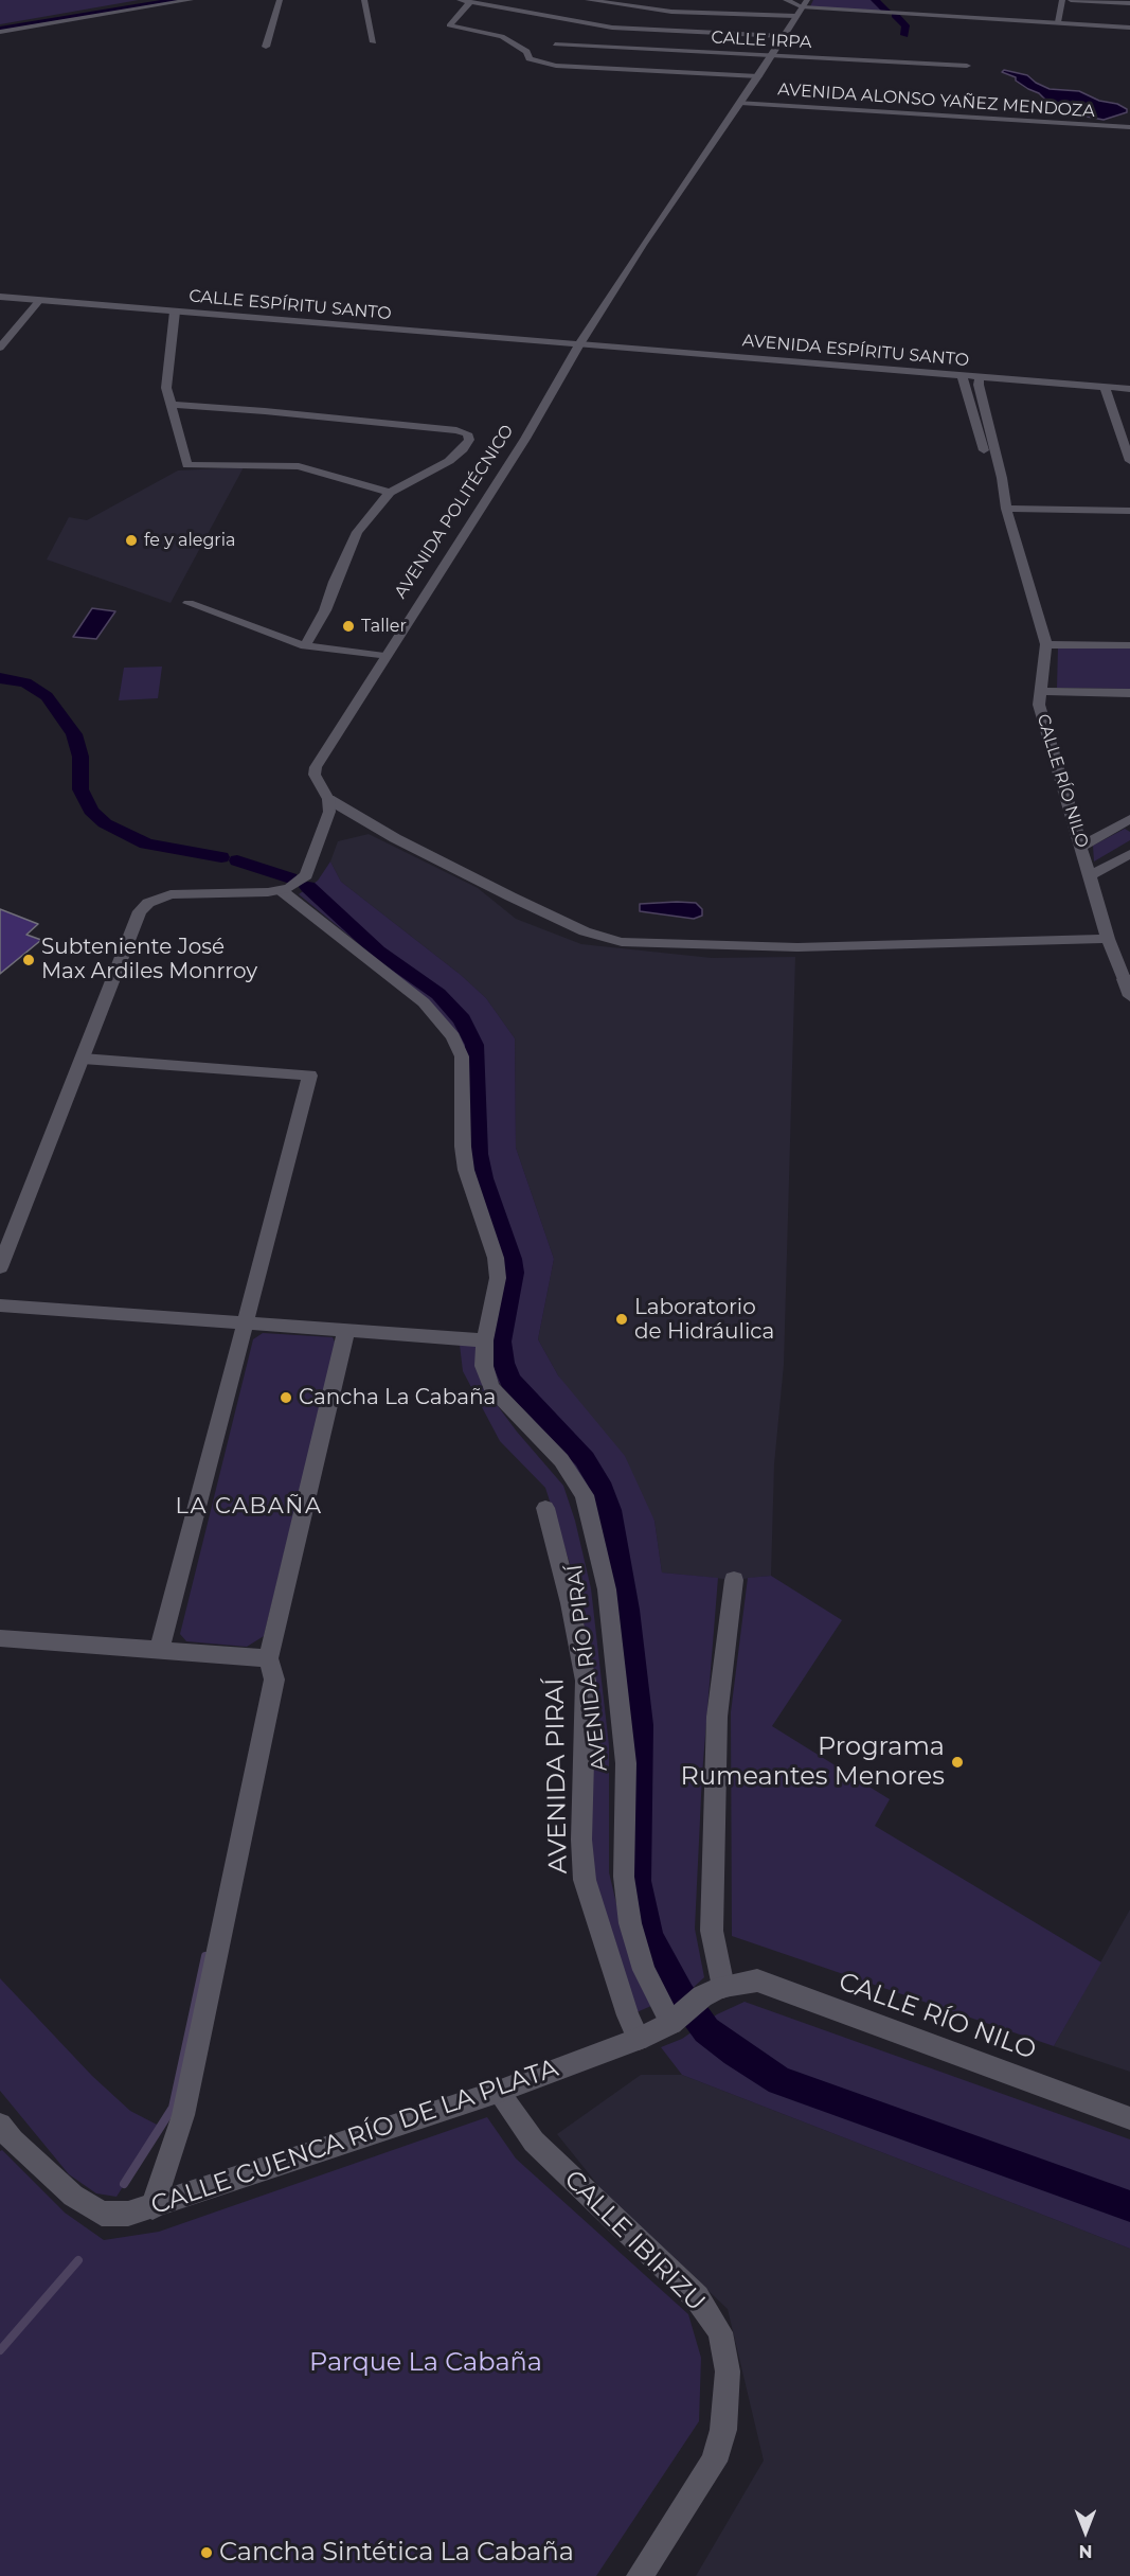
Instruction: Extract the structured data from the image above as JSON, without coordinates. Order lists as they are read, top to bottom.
{
  "streets": {
    "street": [
      "CALLE IRPA",
      "AVENIDA ALONSO YAÑEZ MENDOZA",
      "CALLE ESPÍRITU SANTO",
      "AVENIDA ESPÍRITU SANTO",
      "AVENIDA POLITÉCNICO",
      "CALLE RÍO NILO",
      "AVENIDA RÍO PIRAÍ",
      "AVENIDA PIRAÍ",
      "CALLE CUENCA RÍO DE LA PLATA",
      "CALLE IBIRIZU"
    ]
  },
  "crossings": [
    ["CALLE IRPA", "AVENIDA POLITÉCNICO"],
    ["AVENIDA ALONSO YAÑEZ MENDOZA", "AVENIDA POLITÉCNICO"],
    ["CALLE ESPÍRITU SANTO", "AVENIDA ESPÍRITU SANTO"],
    ["CALLE ESPÍRITU SANTO", "AVENIDA POLITÉCNICO"],
    ["AVENIDA ESPÍRITU SANTO", "AVENIDA POLITÉCNICO"],
    ["AVENIDA ESPÍRITU SANTO", "CALLE RÍO NILO"],
    ["CALLE RÍO NILO", "CALLE CUENCA RÍO DE LA PLATA"],
    ["AVENIDA RÍO PIRAÍ", "CALLE CUENCA RÍO DE LA PLATA"],
    ["AVENIDA PIRAÍ", "CALLE CUENCA RÍO DE LA PLATA"],
    ["CALLE CUENCA RÍO DE LA PLATA", "CALLE IBIRIZU"]
  ],
  "districts": ["LA CABAÑA"],
  "parks": ["Parque La Cabaña"],
  "places": [
    "fe y alegria",
    "Taller",
    "Subteniente José Max Ardiles Monrroy",
    "Laboratorio de Hidráulica",
    "Cancha La Cabaña",
    "Programa Rumeantes Menores",
    "Cancha Sintética La Cabaña"
  ],
  "north": "bottom"
}
